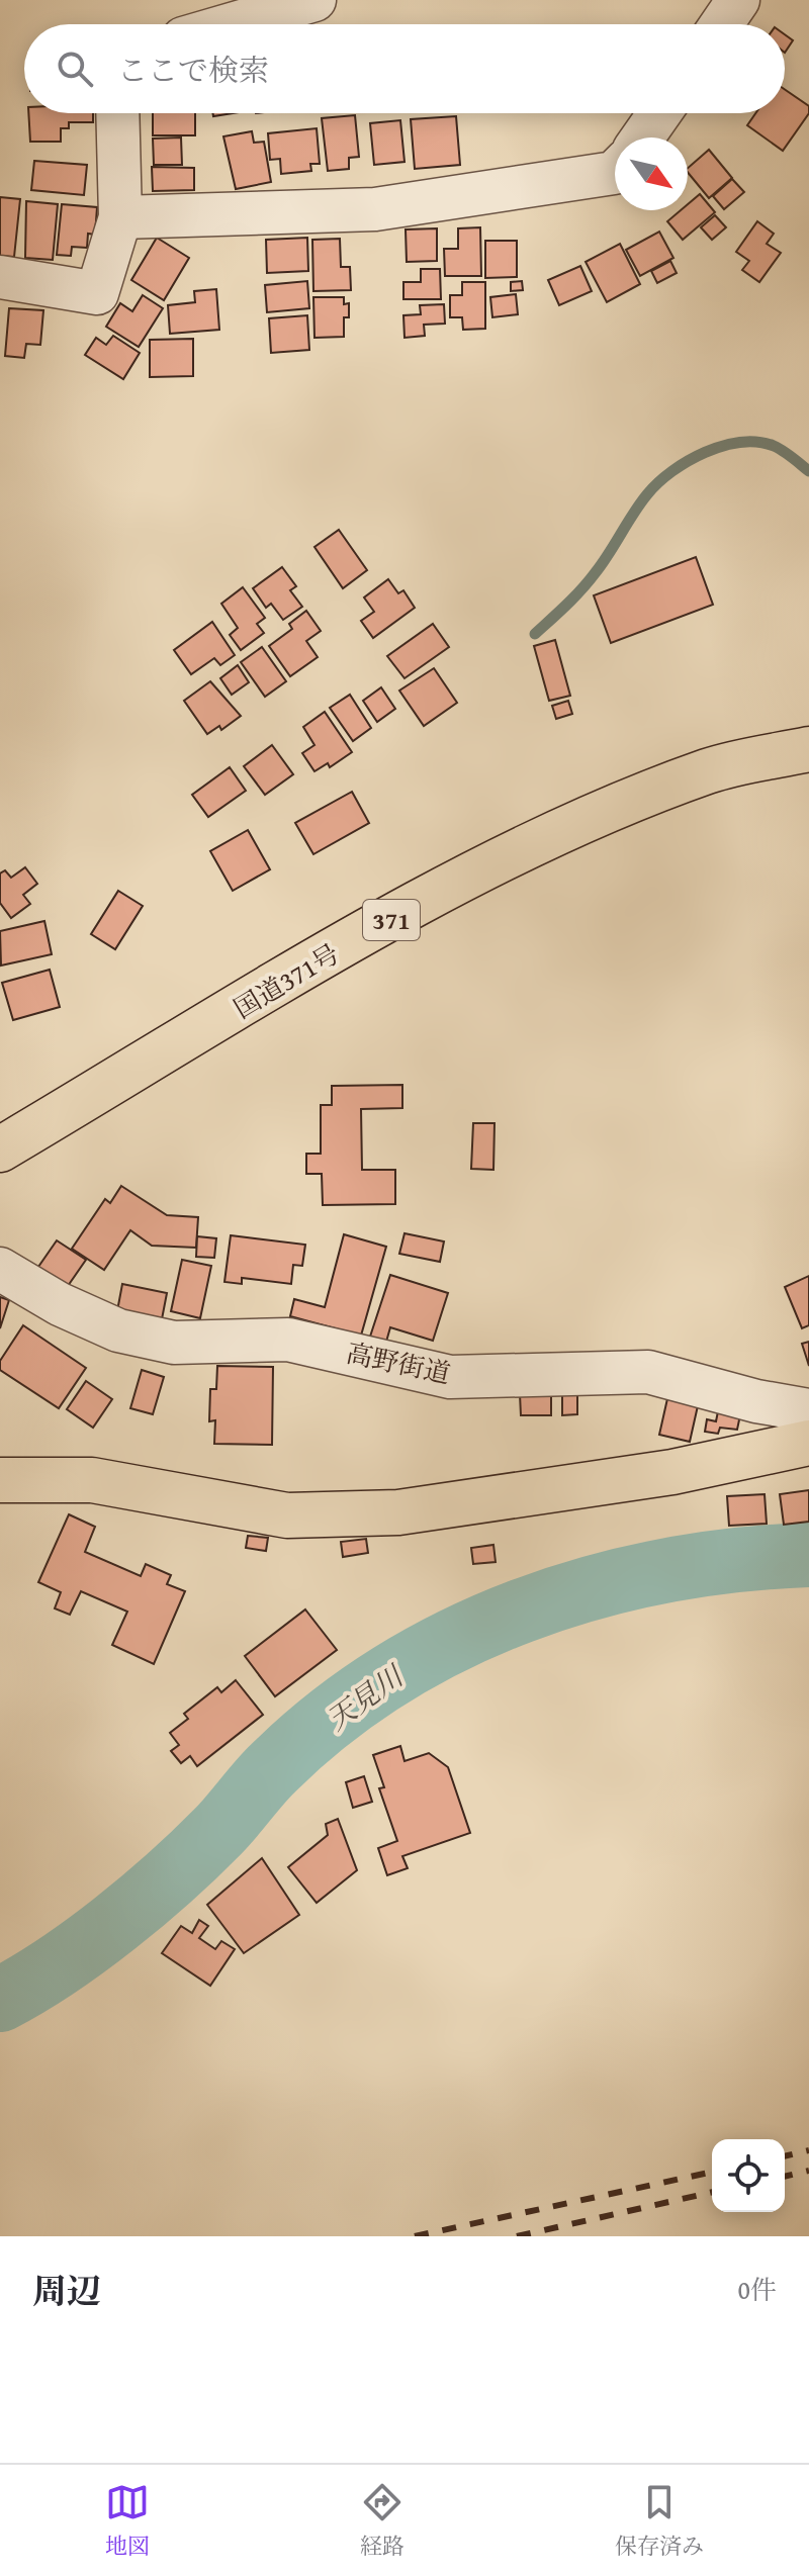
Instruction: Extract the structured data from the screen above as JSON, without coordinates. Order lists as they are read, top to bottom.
{
  "streets": {
    "highway": ["371", "国道371号"],
    "street": ["高野街道"]
  },
  "water": ["天見川"],
  "north": "bottom right",
  "page": {
    "search": "ここで検索",
    "heading": ["周辺", "0件"],
    "nav": ["地図", "経路", "保存済み"]
  }
}
